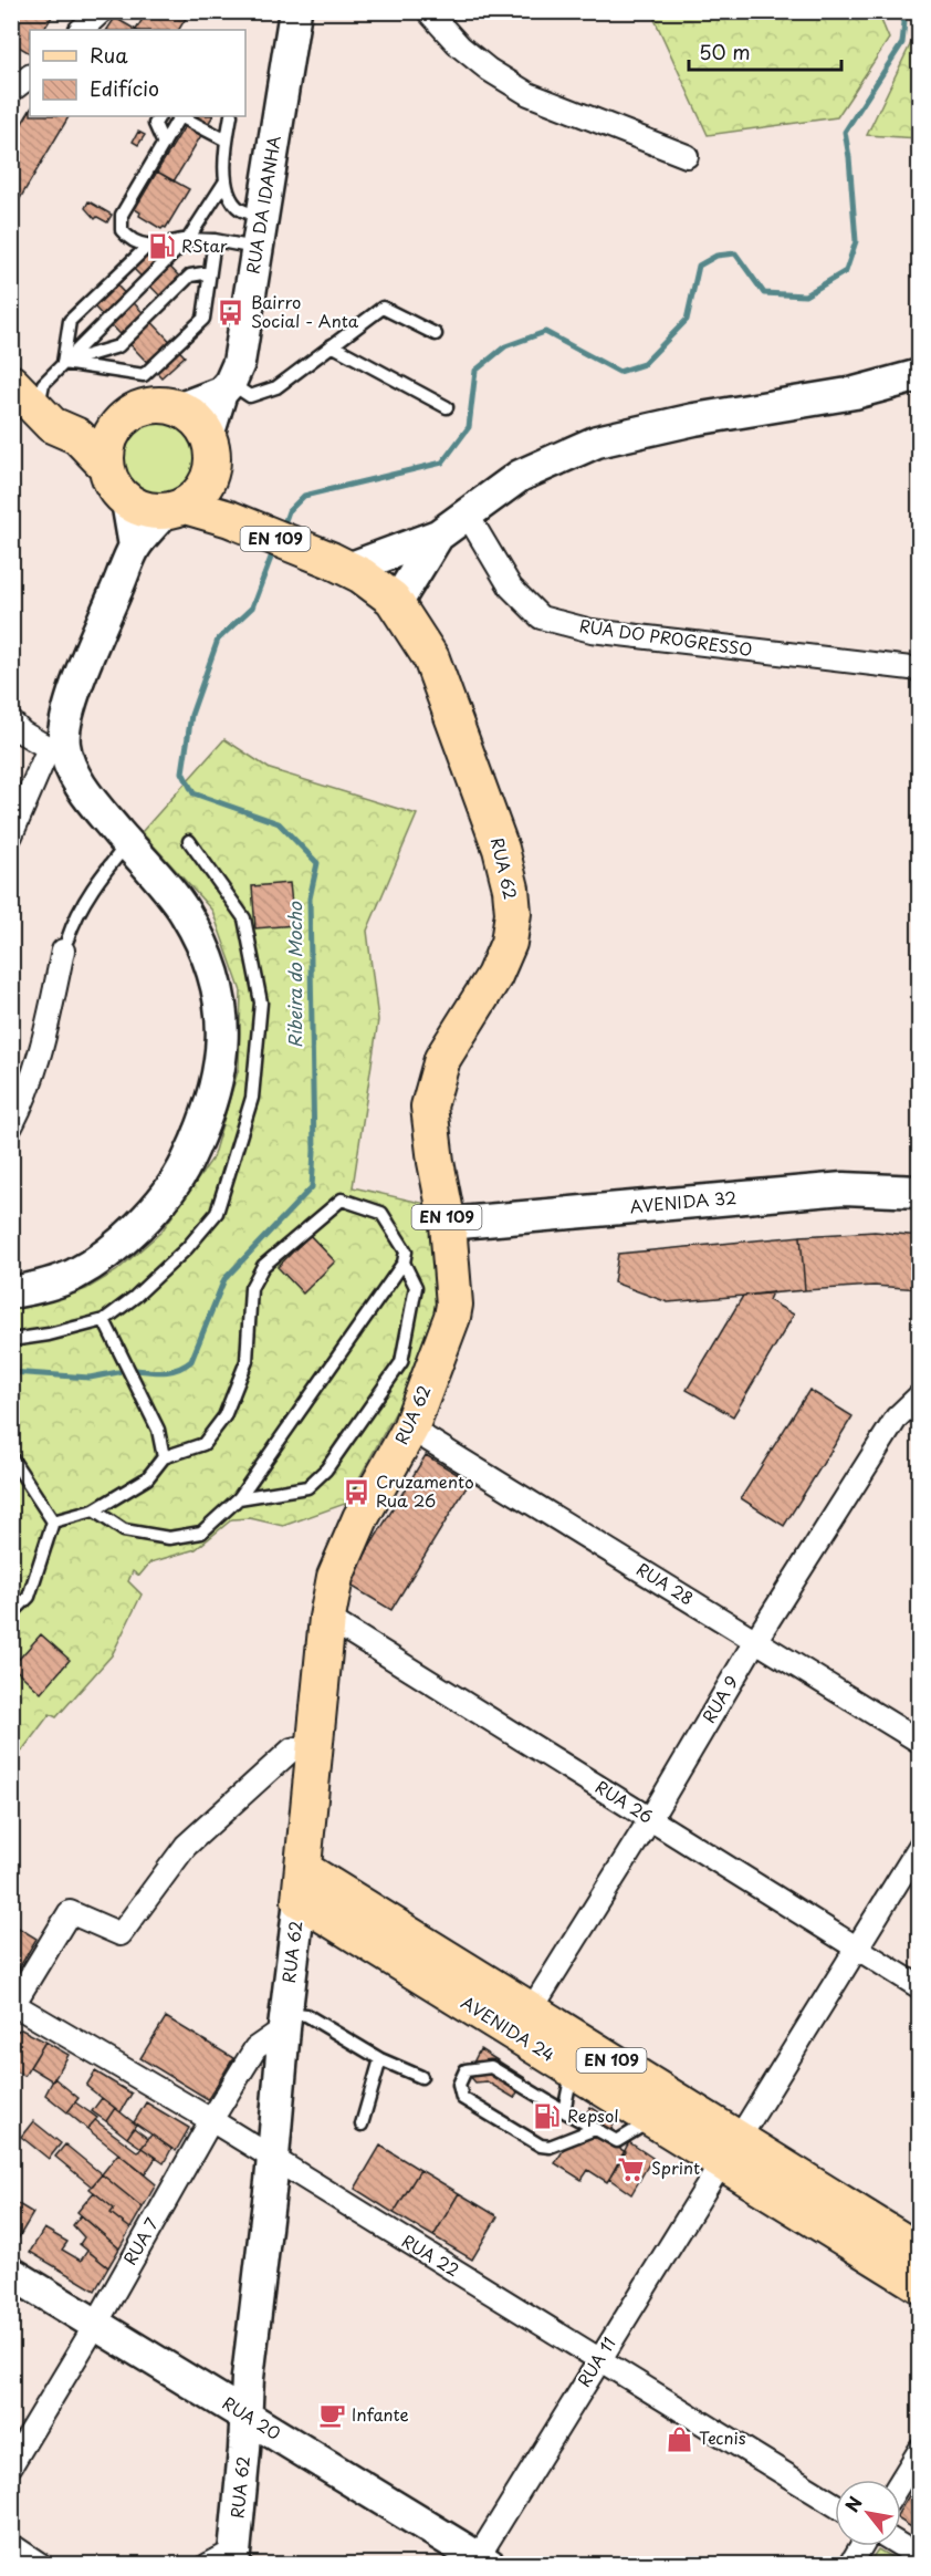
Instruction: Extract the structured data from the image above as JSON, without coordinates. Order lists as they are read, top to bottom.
{
  "streets": {
    "main road": [
      "RUA DA IDANHA",
      "EN 109",
      "RUA 62",
      "AVENIDA 32",
      "AVENIDA 24",
      "RUA 20"
    ],
    "street": [
      "RUA DO PROGRESSO",
      "RUA 28",
      "RUA 9",
      "RUA 26",
      "RUA 7",
      "RUA 22",
      "RUA 11"
    ]
  },
  "crossings": [
    ["RUA DA IDANHA", "EN 109"],
    ["RUA DA IDANHA", "RUA 62"],
    ["EN 109", "RUA 62"],
    ["RUA 62", "AVENIDA 32"],
    ["RUA 62", "RUA 28"],
    ["RUA 62", "RUA 26"],
    ["RUA 62", "AVENIDA 24"],
    ["RUA 62", "RUA 7"],
    ["RUA 62", "RUA 22"],
    ["RUA 62", "RUA 20"],
    ["RUA 28", "RUA 9"],
    ["RUA 9", "RUA 26"],
    ["RUA 9", "AVENIDA 24"],
    ["RUA 26", "RUA 11"],
    ["AVENIDA 24", "RUA 11"],
    ["RUA 7", "RUA 22"],
    ["RUA 7", "RUA 20"],
    ["RUA 22", "RUA 11"],
    ["RUA 11", "RUA 20"]
  ],
  "water": ["Ribeira do Mocho"],
  "places": {
    "fuel station": ["RStar", "Repsol"],
    "bus stop": ["Bairro Social - Anta", "Cruzamento Rua 26"],
    "supermarket": ["Sprint"],
    "cafe": ["Infante"],
    "shop": ["Tecnis"]
  },
  "legend": ["Rua", "Edifício"],
  "scale_bar": "50 m",
  "north": "top left"
}
